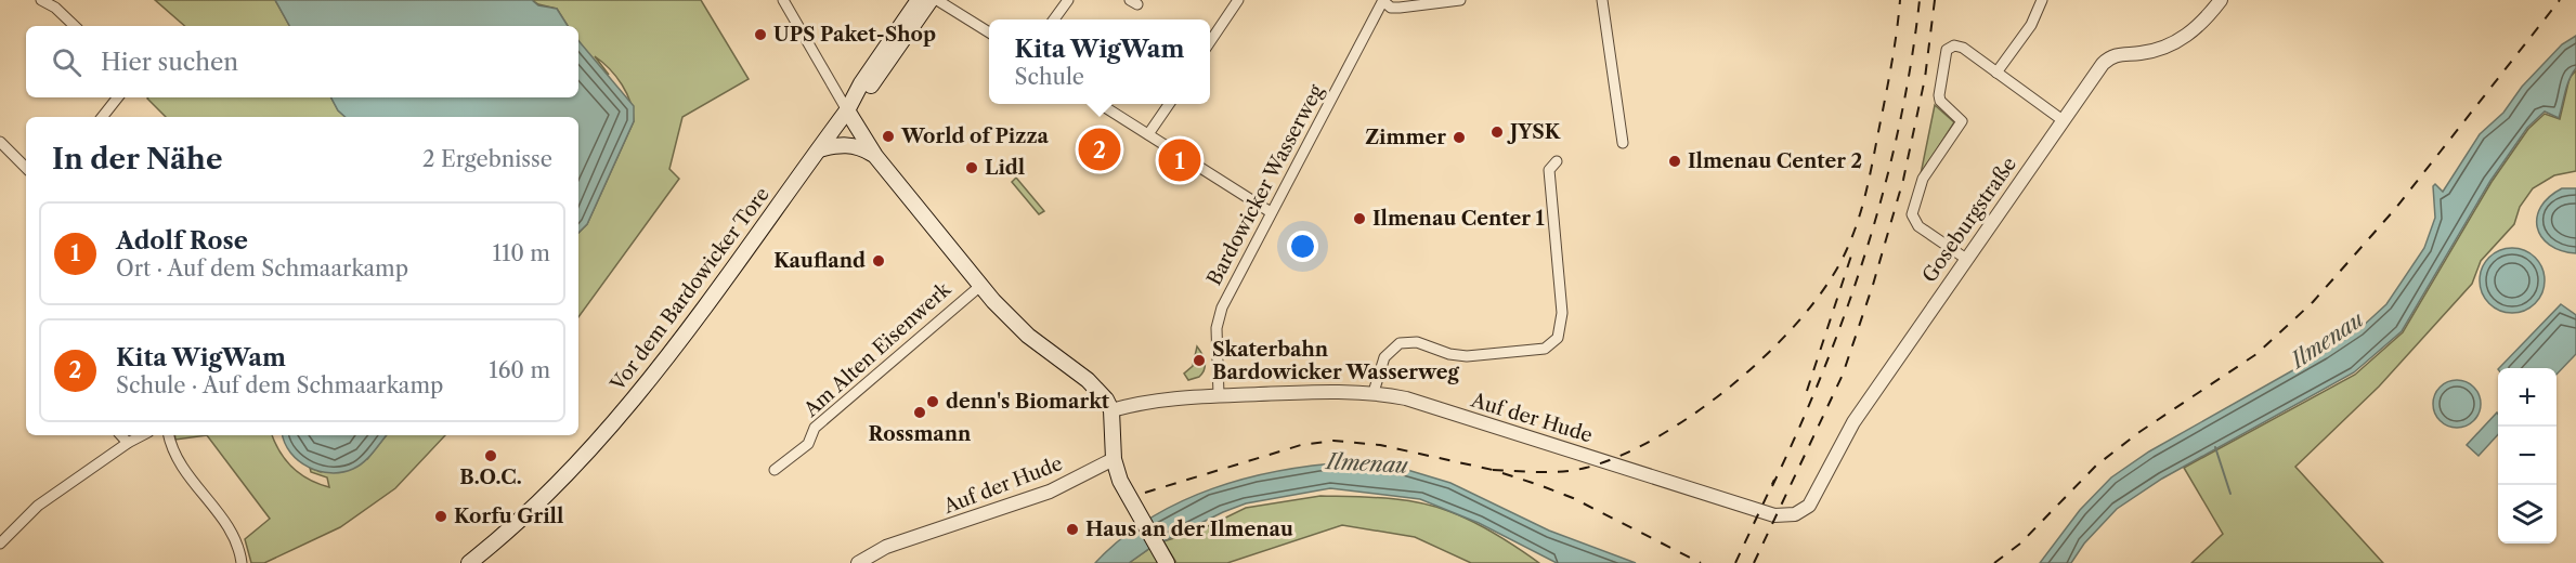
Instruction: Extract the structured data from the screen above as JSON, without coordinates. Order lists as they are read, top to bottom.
{
  "streets": {
    "main road": ["Vor dem Bardowicker Tore", "Am Alten Eisenwerk"],
    "street": ["Bardowicker Wasserweg", "Goseburgstraße", "Auf der Hude"]
  },
  "crossings": [
    ["Bardowicker Wasserweg", "Auf der Hude"],
    ["Goseburgstraße", "Auf der Hude"],
    ["Vor dem Bardowicker Tore", "Am Alten Eisenwerk"],
    ["Am Alten Eisenwerk", "Auf der Hude"]
  ],
  "water": ["Ilmenau"],
  "places": [
    "UPS Paket-Shop",
    "JYSK",
    "World of Pizza",
    "Zimmer",
    "Ilmenau Center 2",
    "Lidl",
    "Ilmenau Center 1",
    "Kaufland",
    "Skaterbahn Bardowicker Wasserweg",
    "denn's Biomarkt",
    "Rossmann",
    "B.O.C.",
    "Korfu Grill",
    "Haus an der Ilmenau"
  ],
  "page": {
    "popup": ["Kita WigWam", "Schule"],
    "search": "Hier suchen",
    "heading": ["In der Nähe", "2 Ergebnisse"],
    "pins": ["2", "1"],
    "list": [
      {
        "mark": "1",
        "name": "Adolf Rose",
        "note": "Ort · Auf dem Schmaarkamp",
        "value": "110 m"
      },
      {
        "mark": "2",
        "name": "Kita WigWam",
        "note": "Schule · Auf dem Schmaarkamp",
        "value": "160 m"
      }
    ],
    "map_buttons": ["+", "−"]
  }
}
